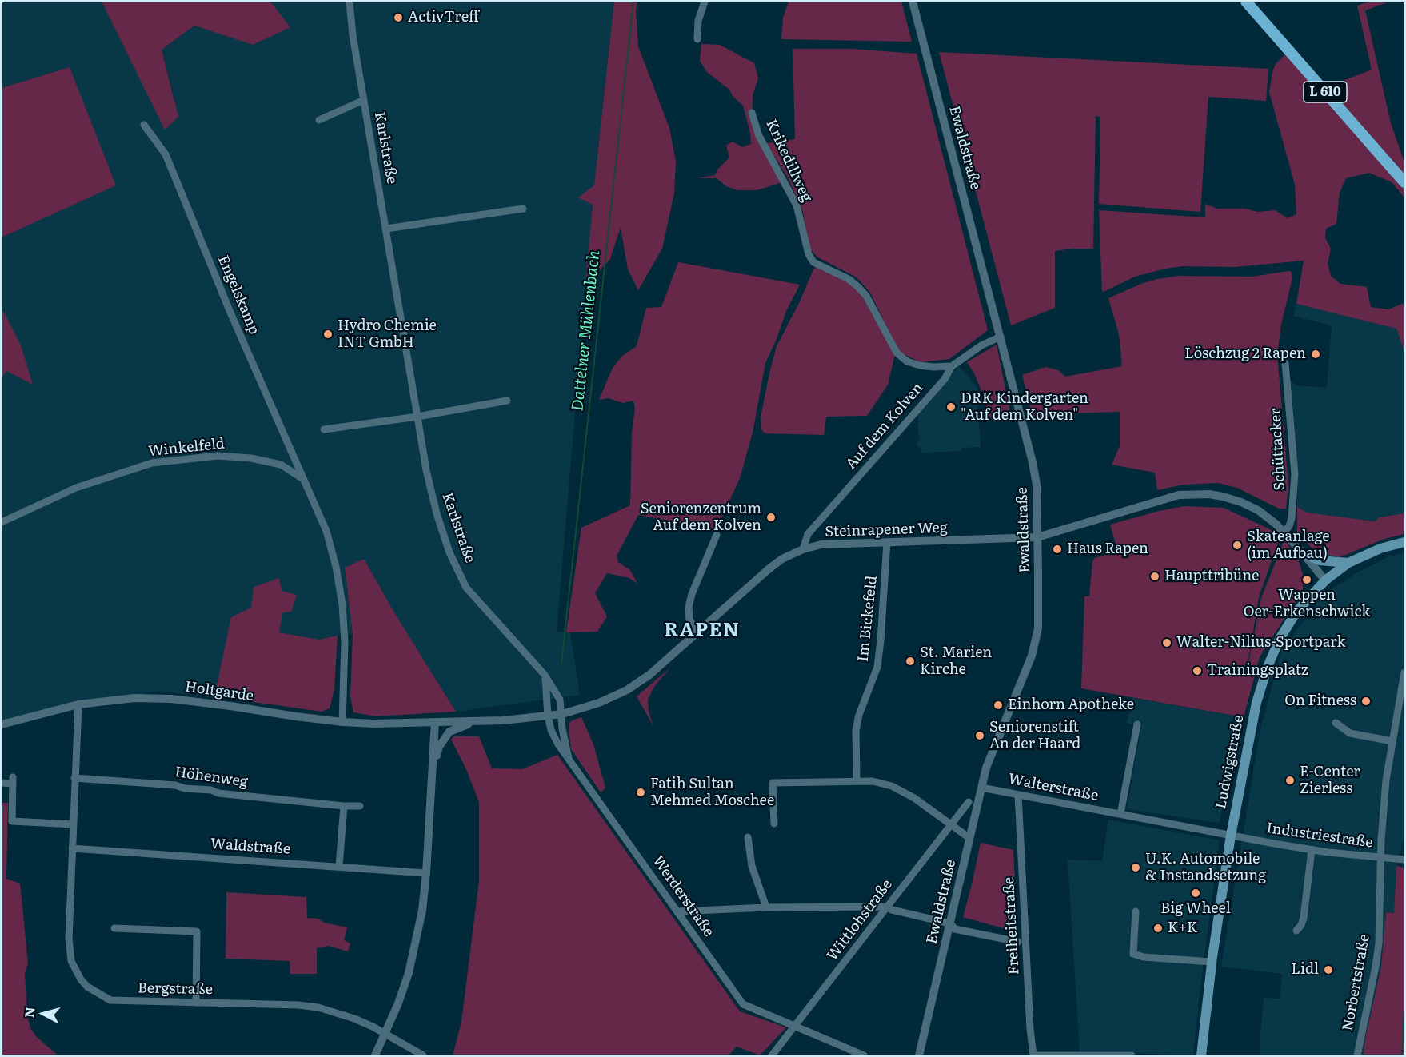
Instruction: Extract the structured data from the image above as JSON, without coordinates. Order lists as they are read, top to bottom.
{
  "streets": {
    "main road": ["L 610", "Ludwigstraße"],
    "street": [
      "Karlstraße",
      "Ewaldstraße",
      "Krikedillweg",
      "Engelskamp",
      "Auf dem Kolven",
      "Winkelfeld",
      "Schüttacker",
      "Steinrapener Weg",
      "Im Bickefeld",
      "Holtgarde",
      "Höhenweg",
      "Walterstraße",
      "Industriestraße",
      "Waldstraße",
      "Werderstraße",
      "Wittlohstraße",
      "Freiheitstraße",
      "Norbertstraße",
      "Bergstraße"
    ]
  },
  "crossings": [
    ["Karlstraße", "Steinrapener Weg"],
    ["Karlstraße", "Werderstraße"],
    ["Ewaldstraße", "Auf dem Kolven"],
    ["Ewaldstraße", "Steinrapener Weg"],
    ["Ewaldstraße", "Walterstraße"],
    ["Krikedillweg", "Auf dem Kolven"],
    ["Engelskamp", "Winkelfeld"],
    ["Auf dem Kolven", "Steinrapener Weg"],
    ["Schüttacker", "Steinrapener Weg"],
    ["Steinrapener Weg", "Im Bickefeld"],
    ["Steinrapener Weg", "Holtgarde"],
    ["Steinrapener Weg", "Ludwigstraße"],
    ["Steinrapener Weg", "Werderstraße"],
    ["Holtgarde", "Bergstraße"],
    ["Ludwigstraße", "Walterstraße"],
    ["Ludwigstraße", "Industriestraße"],
    ["Höhenweg", "Bergstraße"],
    ["Walterstraße", "Industriestraße"],
    ["Walterstraße", "Freiheitstraße"],
    ["Industriestraße", "Norbertstraße"],
    ["Waldstraße", "Bergstraße"],
    ["Werderstraße", "Wittlohstraße"]
  ],
  "districts": ["RAPEN"],
  "water": ["Dattelner Mühlenbach"],
  "places": [
    "ActivTreff",
    "Hydro Chemie INT GmbH",
    "Löschzug 2 Rapen",
    "DRK Kindergarten \"Auf dem Kolven\"",
    "Seniorenzentrum Auf dem Kolven",
    "Skateanlage (im Aufbau)",
    "Haus Rapen",
    "Haupttribüne",
    "Wappen Oer-Erkenschwick",
    "Walter-Nilius-Sportpark",
    "St. Marien Kirche",
    "Trainingsplatz",
    "On Fitness",
    "Einhorn Apotheke",
    "Seniorenstift An der Haard",
    "E-Center Zierless",
    "Fatih Sultan Mehmed Moschee",
    "U.K. Automobile & Instandsetzung",
    "Big Wheel",
    "K+K",
    "Lidl"
  ],
  "north": "left"
}
